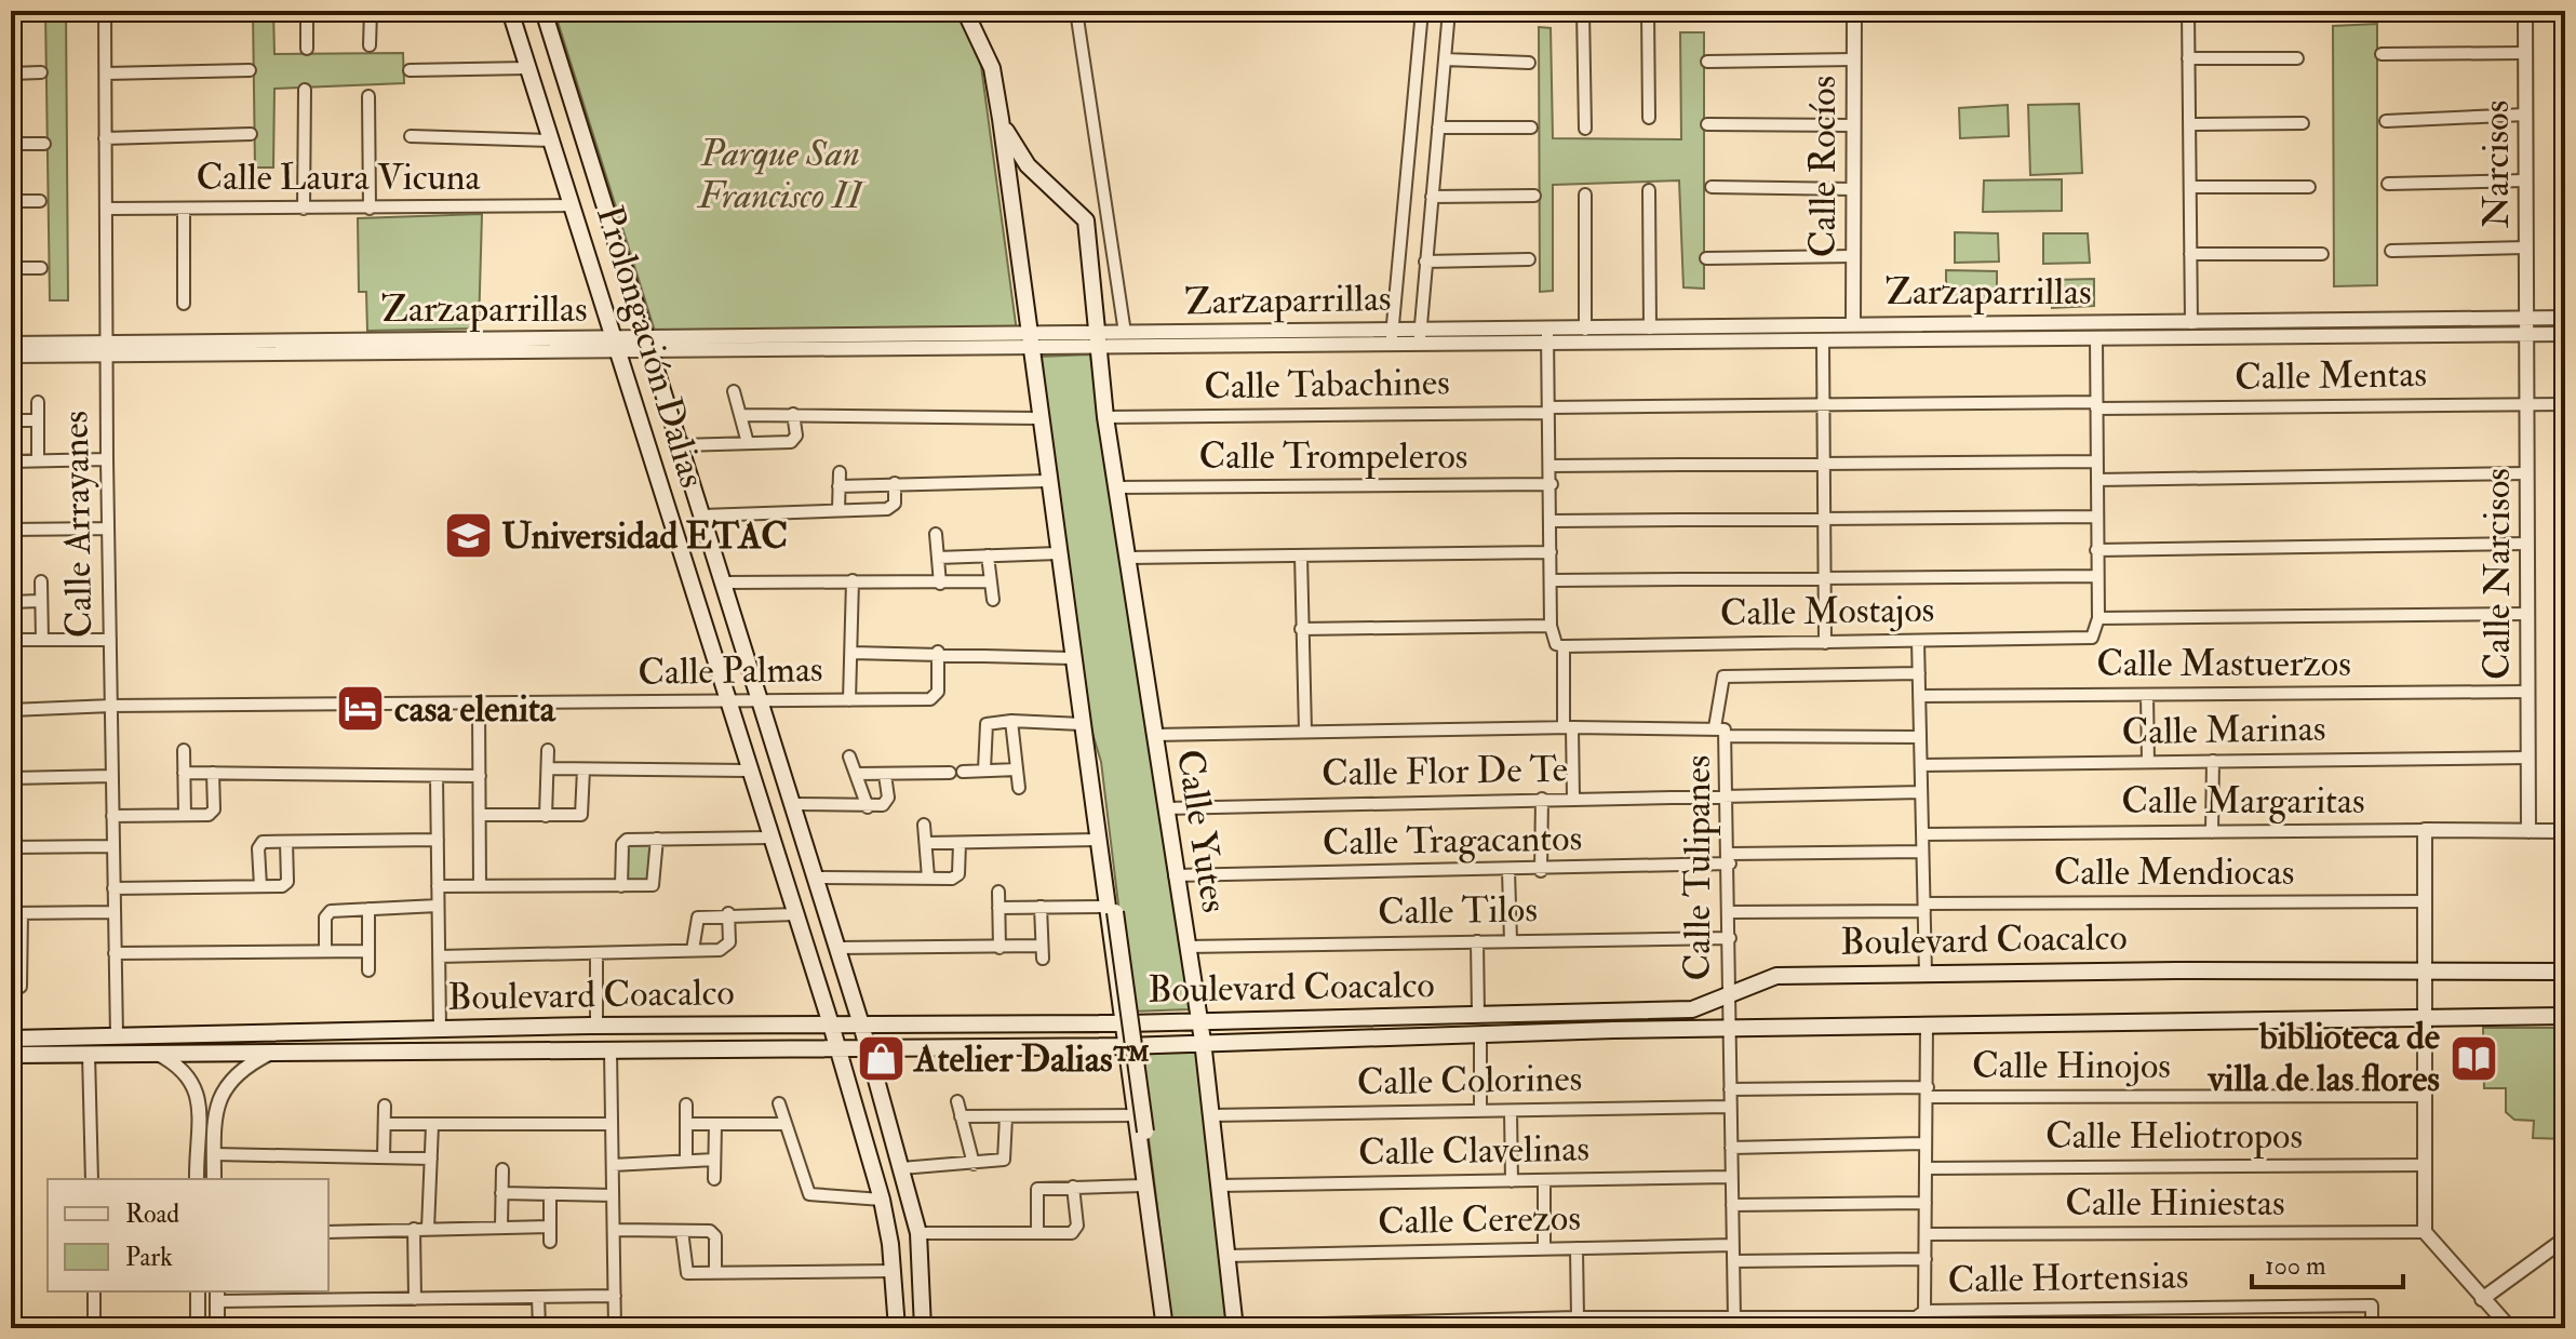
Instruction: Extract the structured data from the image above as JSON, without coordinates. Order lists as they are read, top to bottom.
{
  "streets": {
    "main road": ["Prolongación Dalias", "Calle Yutes", "Boulevard Coacalco"],
    "street": [
      "Narcisos",
      "Calle Rocíos",
      "Calle Laura Vicuna",
      "Zarzaparrillas",
      "Calle Mentas",
      "Calle Tabachines",
      "Calle Trompeleros",
      "Calle Arrayanes",
      "Calle Narcisos",
      "Calle Mostajos",
      "Calle Mastuerzos",
      "Calle Palmas",
      "Calle Marinas",
      "Calle Flor De Te",
      "Calle Margaritas",
      "Calle Tragacantos",
      "Calle Tulipanes",
      "Calle Mendiocas",
      "Calle Tilos",
      "Calle Hinojos",
      "Calle Colorines",
      "Calle Heliotropos",
      "Calle Clavelinas",
      "Calle Hiniestas",
      "Calle Cerezos",
      "Calle Hortensias"
    ]
  },
  "crossings": [
    ["Narcisos", "Zarzaparrillas"],
    ["Narcisos", "Calle Narcisos"],
    ["Calle Rocíos", "Zarzaparrillas"],
    ["Calle Laura Vicuna", "Prolongación Dalias"],
    ["Calle Laura Vicuna", "Calle Arrayanes"],
    ["Zarzaparrillas", "Prolongación Dalias"],
    ["Zarzaparrillas", "Calle Arrayanes"],
    ["Zarzaparrillas", "Calle Narcisos"],
    ["Zarzaparrillas", "Calle Yutes"],
    ["Prolongación Dalias", "Calle Palmas"],
    ["Prolongación Dalias", "Boulevard Coacalco"],
    ["Calle Mentas", "Calle Tabachines"],
    ["Calle Mentas", "Calle Narcisos"],
    ["Calle Tabachines", "Calle Yutes"],
    ["Calle Trompeleros", "Calle Yutes"],
    ["Calle Arrayanes", "Calle Palmas"],
    ["Calle Arrayanes", "Boulevard Coacalco"],
    ["Calle Narcisos", "Calle Mastuerzos"],
    ["Calle Narcisos", "Calle Marinas"],
    ["Calle Narcisos", "Calle Margaritas"],
    ["Calle Flor De Te", "Calle Yutes"],
    ["Calle Flor De Te", "Calle Tulipanes"],
    ["Calle Yutes", "Calle Tragacantos"],
    ["Calle Yutes", "Calle Tulipanes"],
    ["Calle Yutes", "Calle Tilos"],
    ["Calle Yutes", "Boulevard Coacalco"],
    ["Calle Yutes", "Calle Colorines"],
    ["Calle Yutes", "Calle Clavelinas"],
    ["Calle Yutes", "Calle Cerezos"],
    ["Calle Tragacantos", "Calle Tulipanes"],
    ["Calle Tulipanes", "Calle Mendiocas"],
    ["Calle Tulipanes", "Calle Tilos"],
    ["Calle Tulipanes", "Boulevard Coacalco"],
    ["Calle Tulipanes", "Calle Hinojos"],
    ["Calle Tulipanes", "Calle Colorines"],
    ["Calle Tulipanes", "Calle Clavelinas"],
    ["Calle Tulipanes", "Calle Cerezos"],
    ["Boulevard Coacalco", "Calle Hortensias"],
    ["Calle Hinojos", "Calle Hortensias"],
    ["Calle Heliotropos", "Calle Hortensias"],
    ["Calle Hiniestas", "Calle Hortensias"]
  ],
  "parks": ["Parque San Francisco II"],
  "places": {
    "school or university": ["Universidad ETAC"],
    "hotel": ["casa elenita"],
    "library": ["biblioteca de villa de las flores"],
    "shop": ["Atelier Dalias™"]
  },
  "legend": ["Road", "Park"],
  "scale_bar": "100 m"
}
